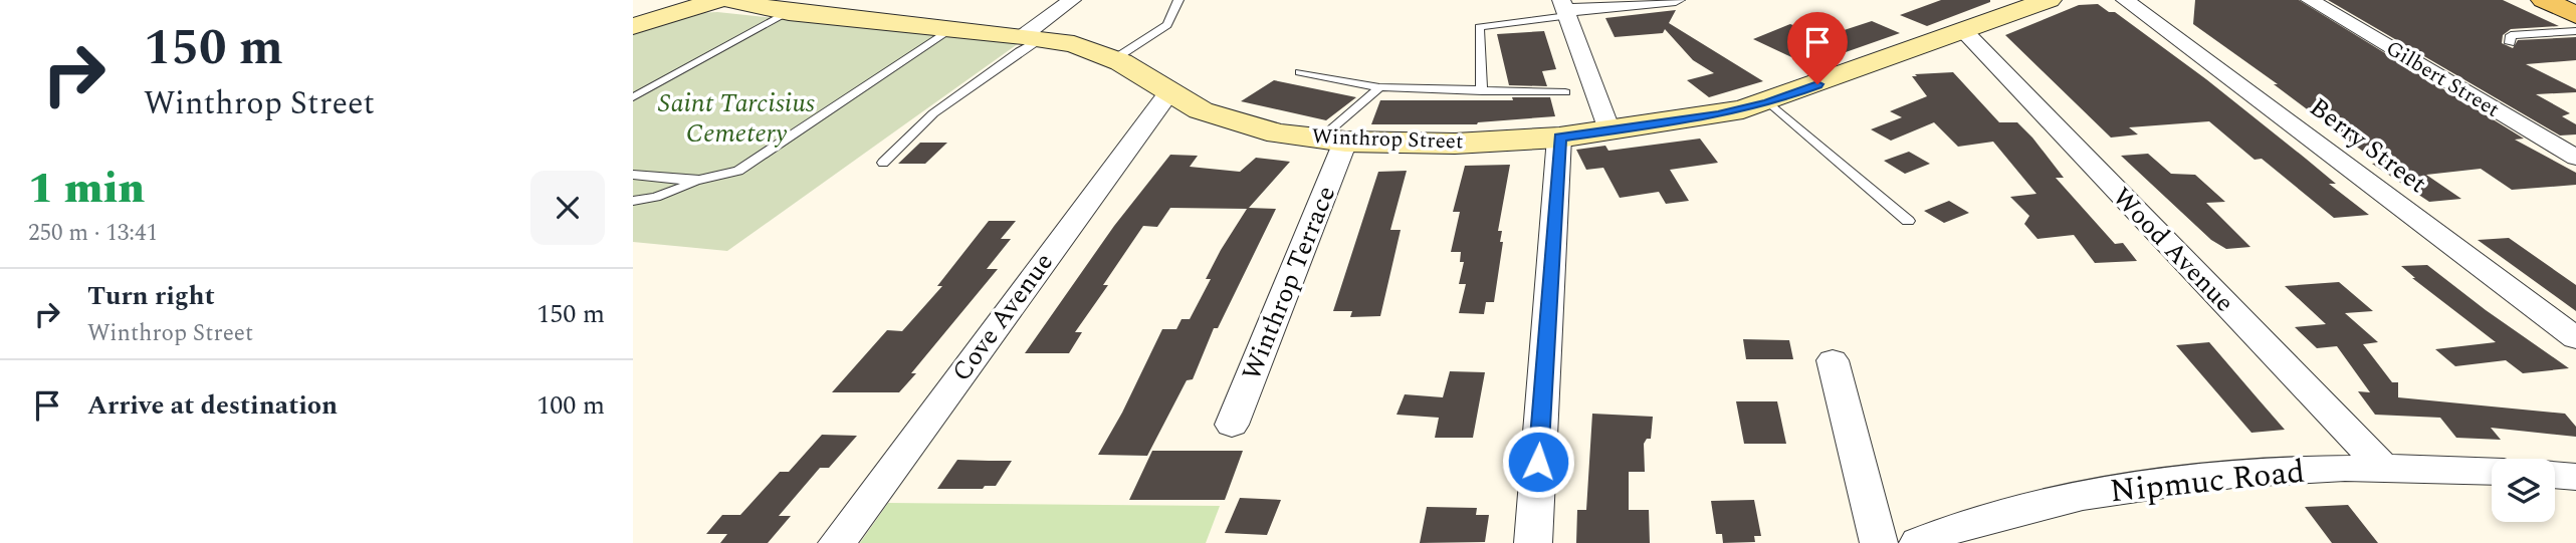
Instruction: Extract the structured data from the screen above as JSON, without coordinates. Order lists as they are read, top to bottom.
{
  "streets": {
    "street": [
      "Gilbert Street",
      "Winthrop Street",
      "Berry Street",
      "Wood Avenue",
      "Winthrop Terrace",
      "Cove Avenue",
      "Nipmuc Road"
    ]
  },
  "crossings": [
    ["Winthrop Street", "Wood Avenue"],
    ["Winthrop Street", "Winthrop Terrace"],
    ["Winthrop Street", "Cove Avenue"],
    ["Wood Avenue", "Nipmuc Road"]
  ],
  "parks": ["Saint Tarcisius Cemetery"],
  "page": {
    "turn": ["150 m", "Winthrop Street"],
    "heading": ["1 min", "250 m · 13:41"],
    "list": [
      {
        "name": "Turn right",
        "note": "Winthrop Street",
        "value": "150 m"
      },
      {
        "name": "Arrive at destination",
        "value": "100 m"
      }
    ]
  }
}
